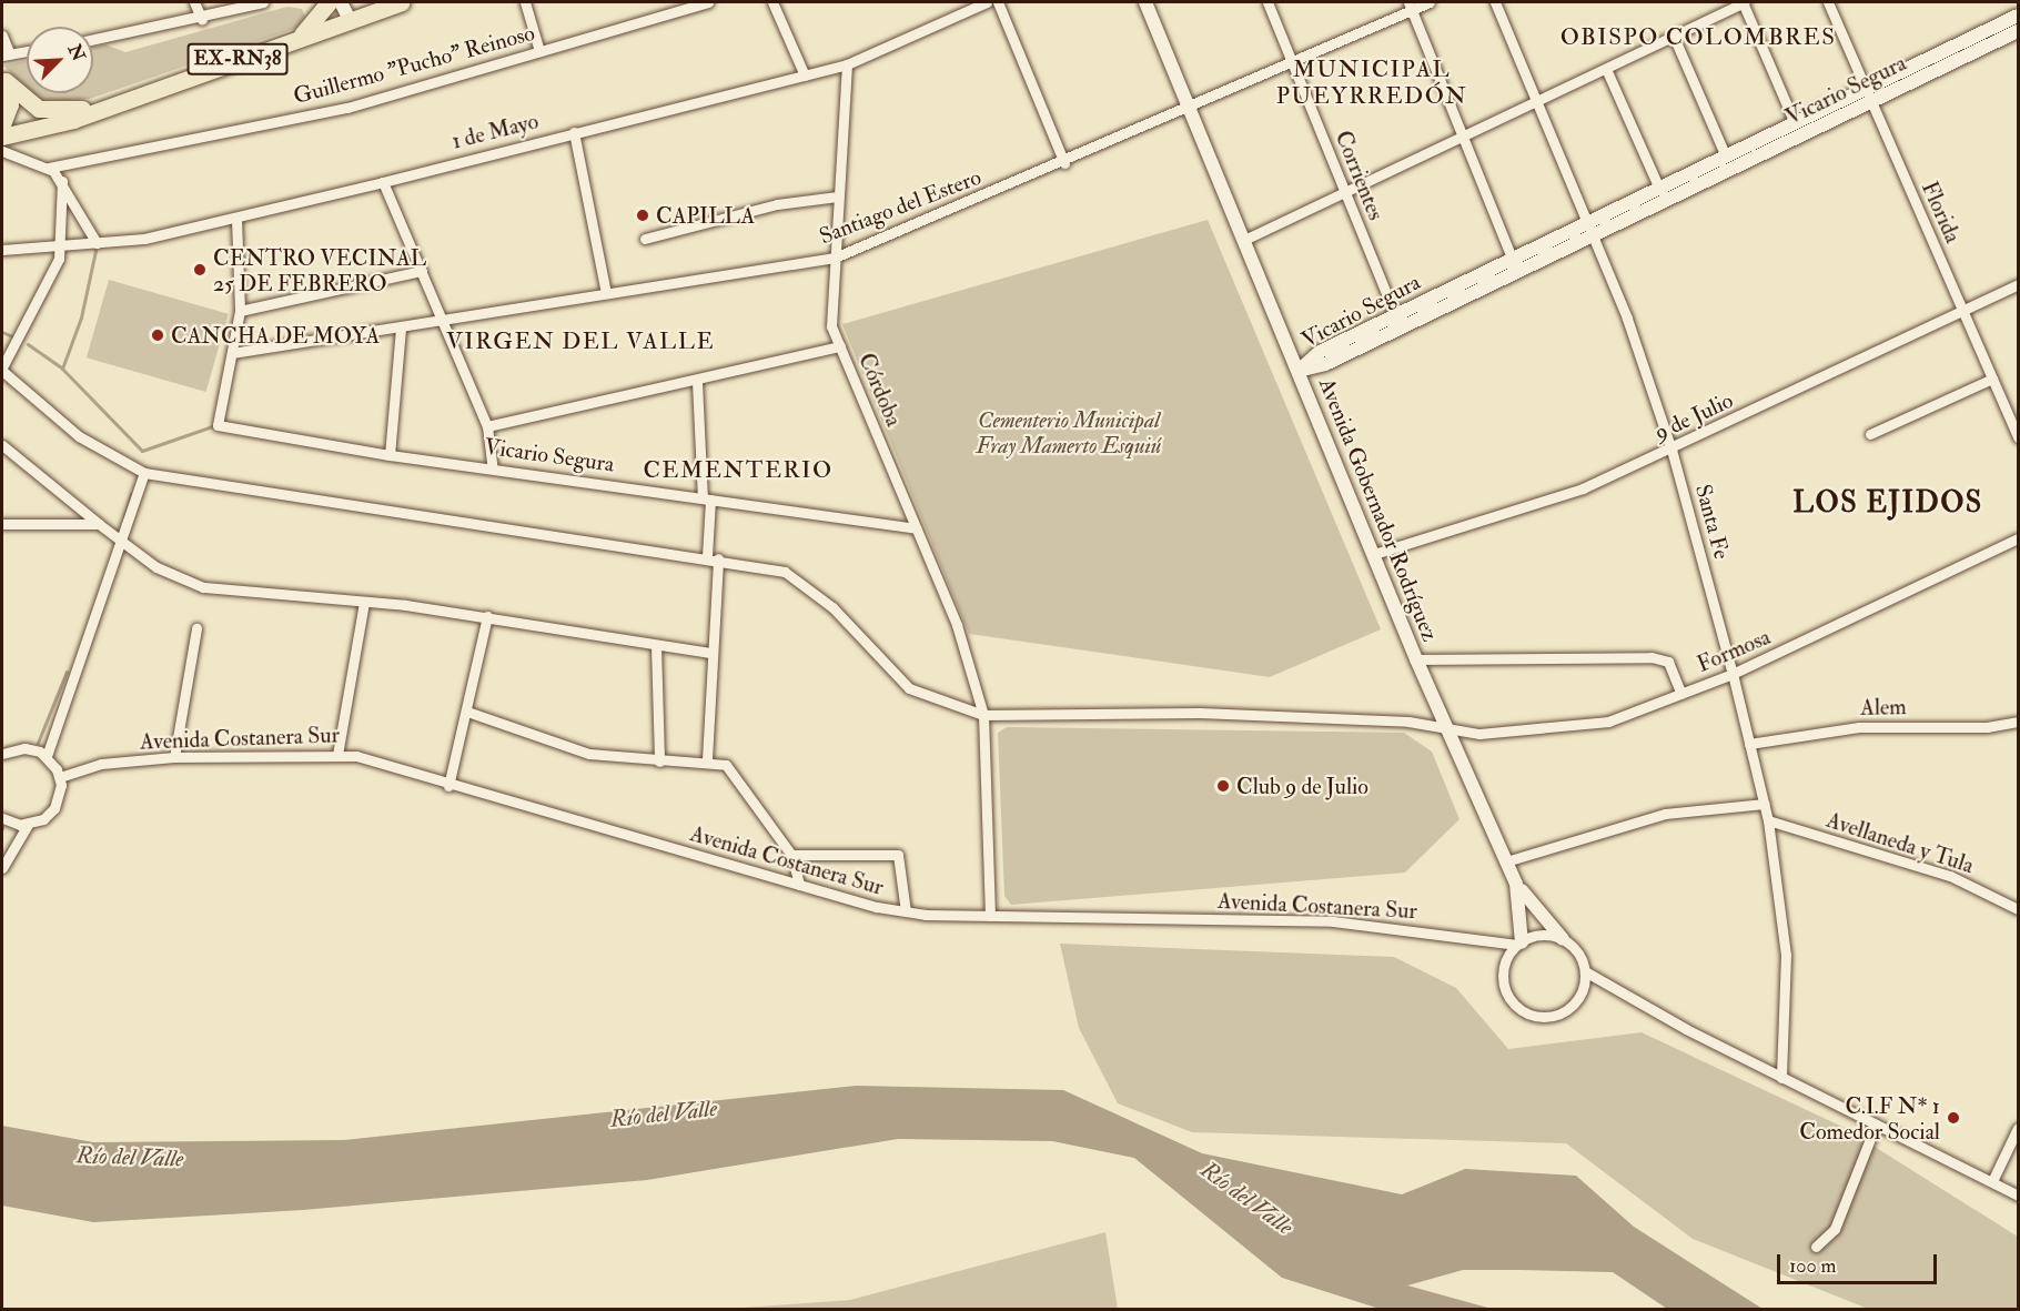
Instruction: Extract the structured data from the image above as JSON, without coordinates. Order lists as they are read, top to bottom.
{
  "streets": {
    "main road": ["EX-RN38"],
    "street": [
      "Guillermo \"Pucho\" Reinoso",
      "Vicario Segura",
      "1 de Mayo",
      "Corrientes",
      "Santiago del Estero",
      "Florida",
      "Córdoba",
      "9 de Julio",
      "Avenida Gobernador Rodríguez",
      "Santa Fe",
      "Formosa",
      "Alem",
      "Avenida Costanera Sur",
      "Avellaneda y Tula"
    ]
  },
  "crossings": [
    ["Vicario Segura", "Corrientes"],
    ["Vicario Segura", "Santiago del Estero"],
    ["Vicario Segura", "Florida"],
    ["Vicario Segura", "Córdoba"],
    ["Vicario Segura", "Avenida Gobernador Rodríguez"],
    ["Vicario Segura", "Santa Fe"],
    ["1 de Mayo", "Córdoba"],
    ["Corrientes", "Santiago del Estero"],
    ["Santiago del Estero", "Córdoba"],
    ["Santiago del Estero", "Avenida Gobernador Rodríguez"],
    ["Florida", "9 de Julio"],
    ["Córdoba", "Formosa"],
    ["Córdoba", "Avenida Costanera Sur"],
    ["9 de Julio", "Avenida Gobernador Rodríguez"],
    ["9 de Julio", "Santa Fe"],
    ["Avenida Gobernador Rodríguez", "Formosa"],
    ["Avenida Gobernador Rodríguez", "Avenida Costanera Sur"],
    ["Santa Fe", "Formosa"],
    ["Santa Fe", "Alem"],
    ["Santa Fe", "Avellaneda y Tula"]
  ],
  "districts": [
    "OBISPO COLOMBRES",
    "MUNICIPAL PUEYRREDÓN",
    "VIRGEN DEL VALLE",
    "CEMENTERIO",
    "LOS EJIDOS"
  ],
  "water": ["Río del Valle"],
  "parks": ["Cementerio Municipal Fray Mamerto Esquiú"],
  "places": [
    "CAPILLA",
    "CENTRO VECINAL 25 DE FEBRERO",
    "CANCHA DE MOYA",
    "Club 9 de Julio",
    "C.I.F N* 1 Comedor Social"
  ],
  "scale_bar": "100 m",
  "north": "top right"
}
